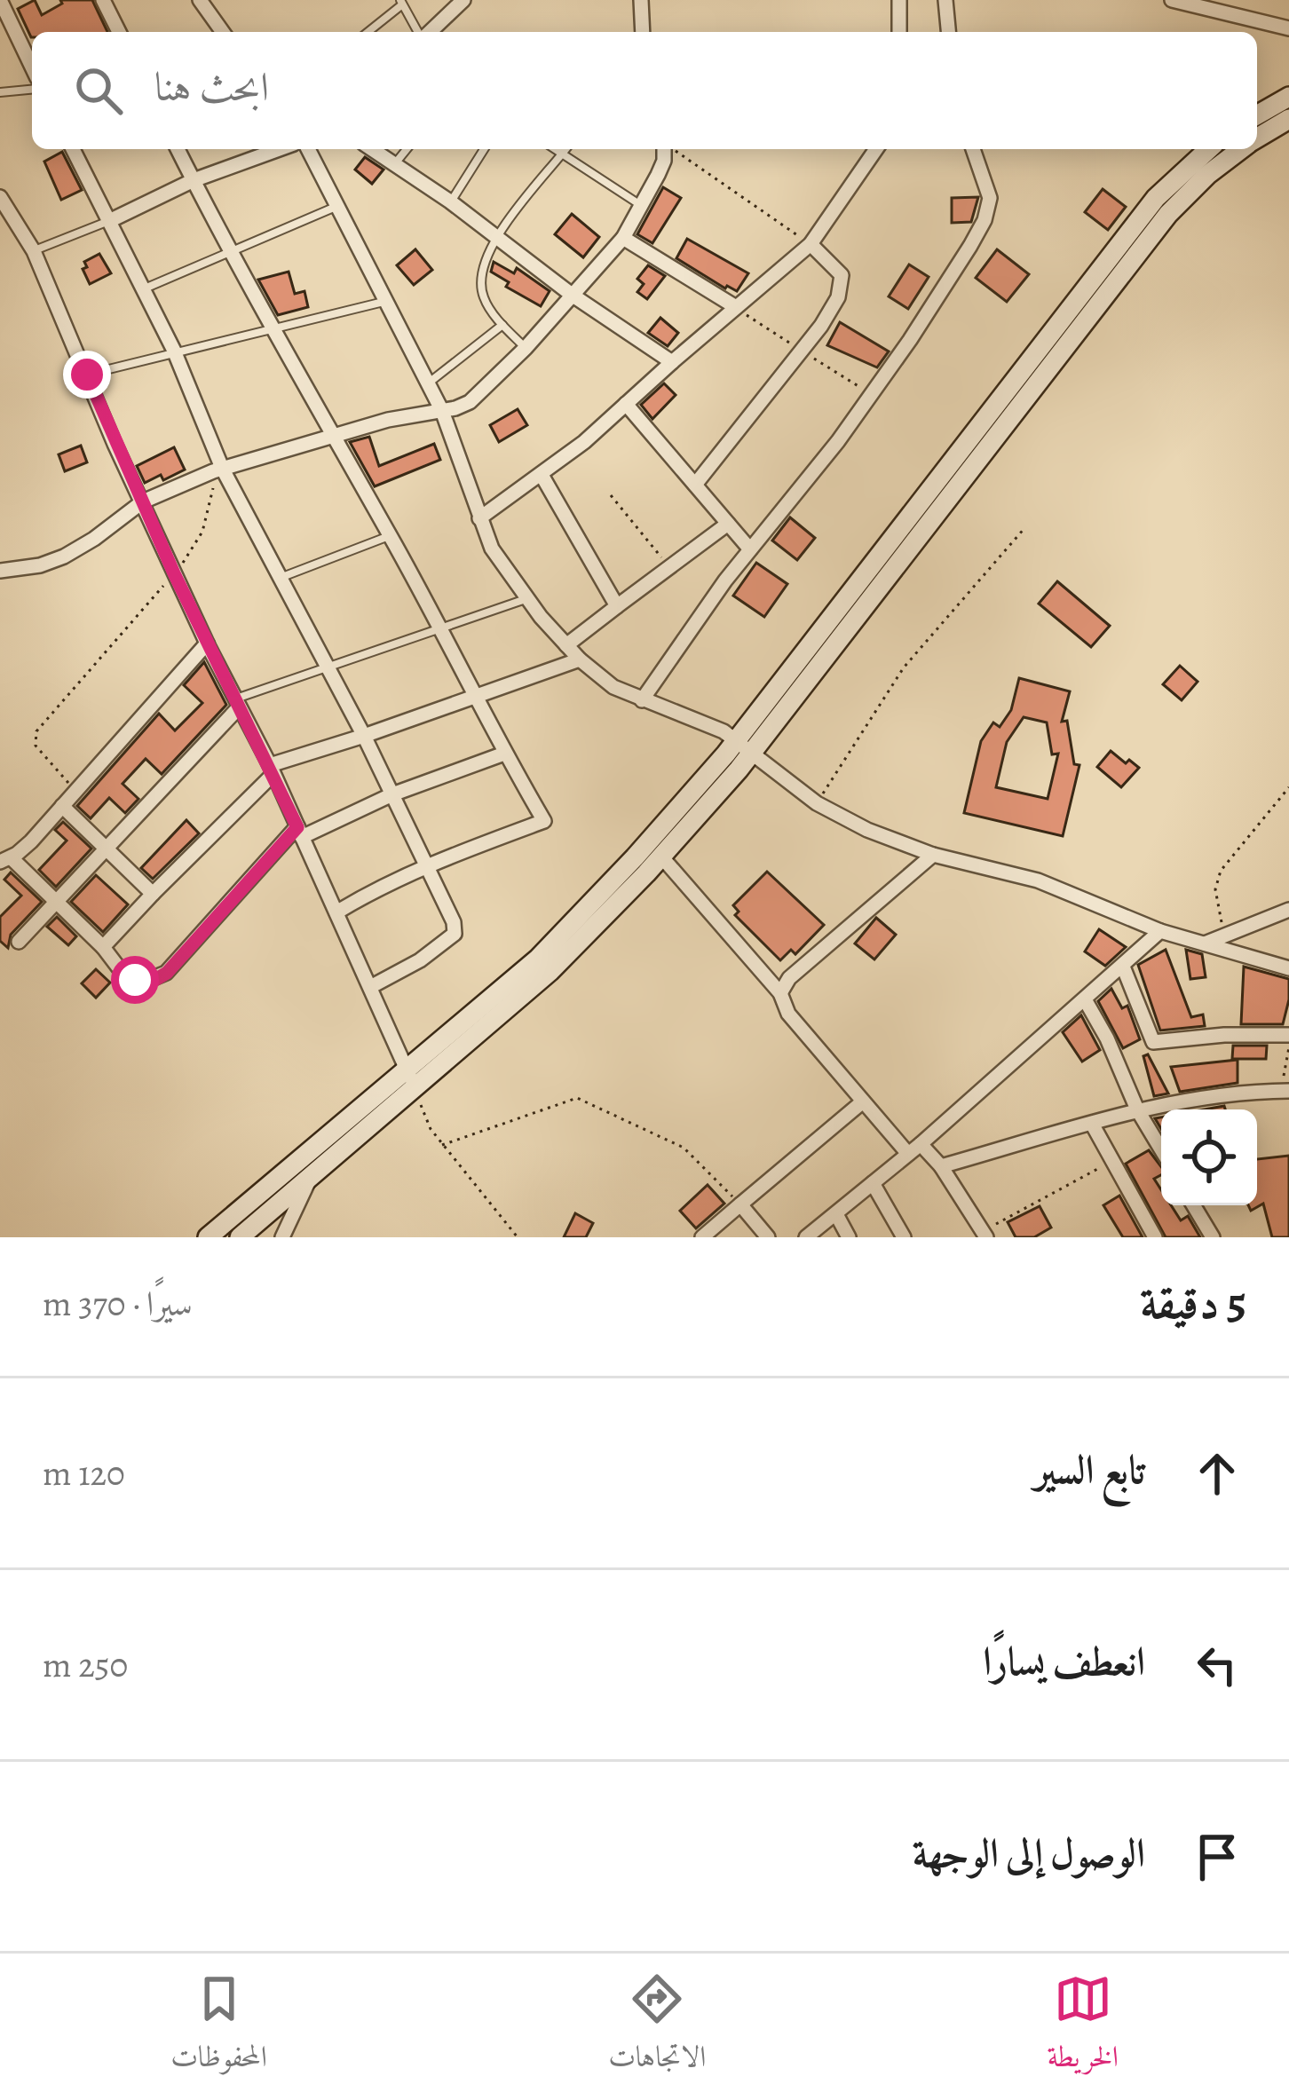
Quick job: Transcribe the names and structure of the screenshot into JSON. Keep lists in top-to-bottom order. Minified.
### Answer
{"page":{"search":"ابحث هنا","heading":["5 دقيقة","سيرًا · 370 m"],"list":[["تابع السير","120 m"],["انعطف يسارًا","250 m"],"الوصول إلى الوجهة"],"nav":["الخريطة","الاتجاهات","المحفوظات"]}}
